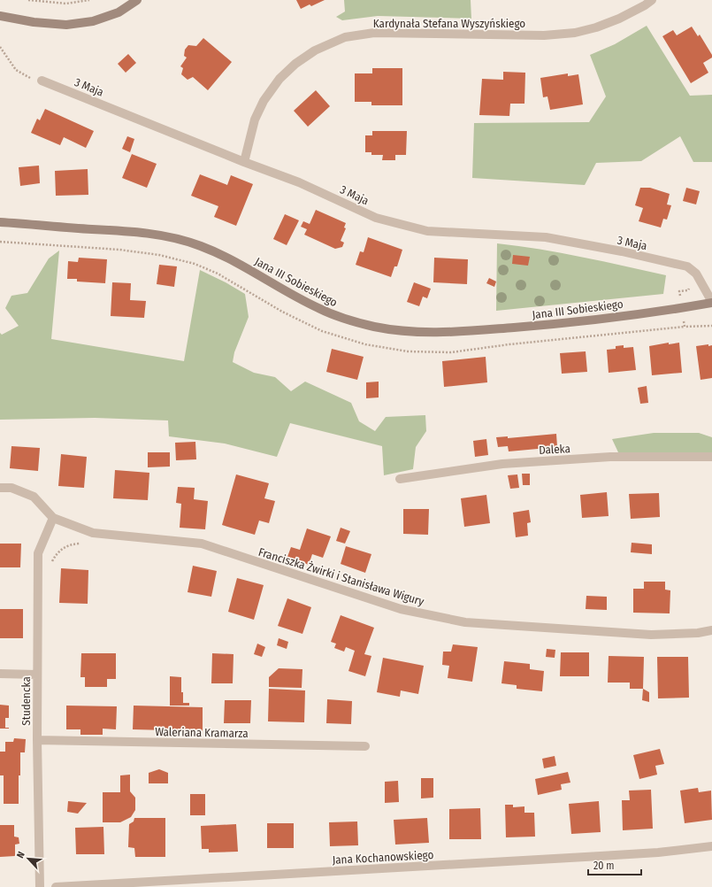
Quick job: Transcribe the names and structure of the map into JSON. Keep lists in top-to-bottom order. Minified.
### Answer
{"streets":{"main road":["Jana III Sobieskiego"],"street":["Kardynała Stefana Wyszyńskiego","3 Maja","Daleka","Franciszka Żwirki i Stanisława Wigury","Studencka","Waleriana Kramarza","Jana Kochanowskiego"]},"crossings":[["Kardynała Stefana Wyszyńskiego","3 Maja"],["3 Maja","Jana III Sobieskiego"],["Franciszka Żwirki i Stanisława Wigury","Studencka"],["Studencka","Waleriana Kramarza"]],"scale_bar":"20 m","north":"top left"}
